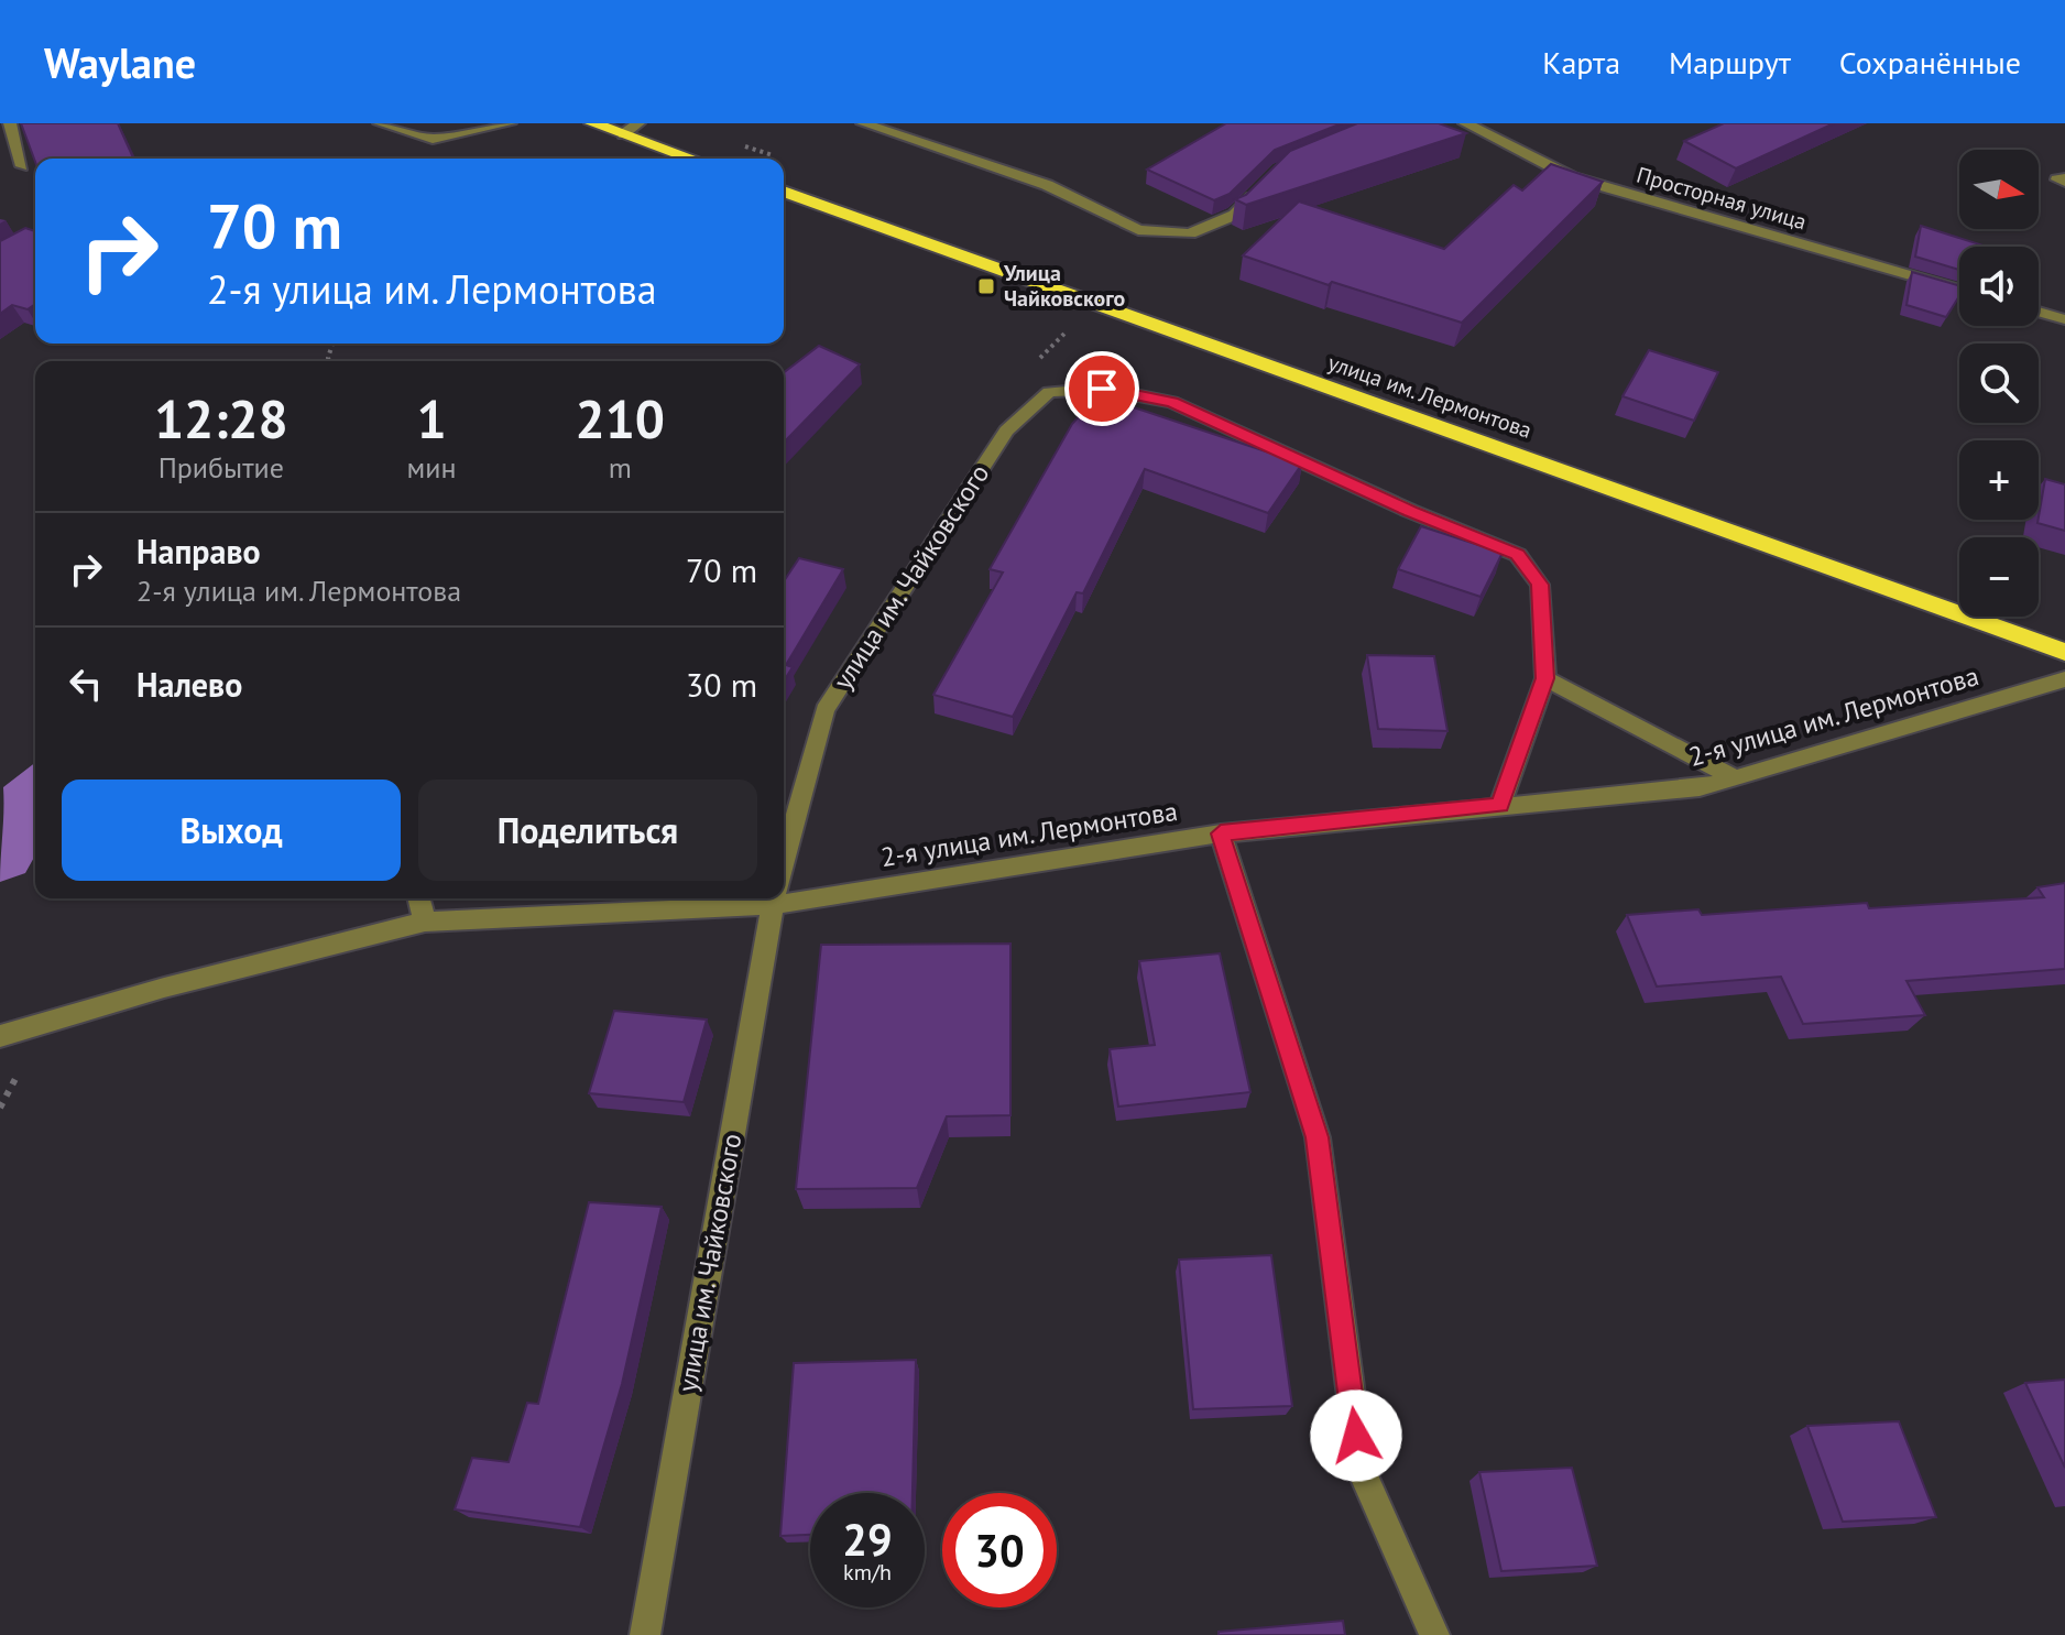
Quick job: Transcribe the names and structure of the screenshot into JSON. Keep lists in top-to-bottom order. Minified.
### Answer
{"streets":{"highway":["улица им. Лермонтова"],"street":["Просторная улица","улица им. Чайковского","2-я улица им. Лермонтова"]},"places":{"transit":["Улица Чайковского"]},"north":"right","page":{"header":"Waylane","nav":["Карта","Маршрут","Сохранённые"],"map_buttons":["+","−"],"turn":["70 m","2-я улица им. Лермонтова"],"eta":["12:28","Прибытие","1","мин","210","m"],"list":[{"name":"Направо","note":"2-я улица им. Лермонтова","value":"70 m"},{"name":"Налево","value":"30 m"}],"buttons":["Выход","Поделиться"],"speed":"29 km/h","limit":"30"}}
